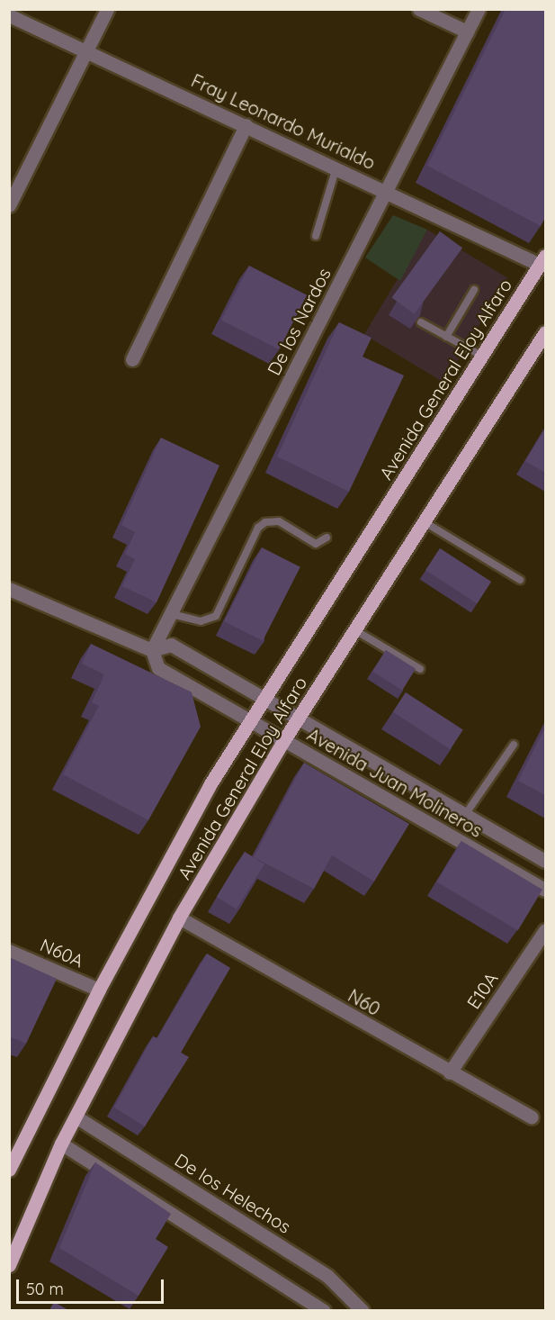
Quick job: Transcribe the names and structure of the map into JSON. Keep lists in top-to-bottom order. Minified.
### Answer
{"streets":{"main road":["Avenida General Eloy Alfaro"],"street":["Fray Leonardo Murialdo","De los Nardos","Avenida Juan Molineros","N60A","E10A","N60","De los Helechos"]},"crossings":[["Fray Leonardo Murialdo","De los Nardos"],["Fray Leonardo Murialdo","Avenida General Eloy Alfaro"],["De los Nardos","Avenida Juan Molineros"],["Avenida General Eloy Alfaro","Avenida Juan Molineros"],["Avenida General Eloy Alfaro","N60A"],["Avenida General Eloy Alfaro","N60"],["Avenida General Eloy Alfaro","De los Helechos"],["E10A","N60"]],"scale_bar":"50 m"}
